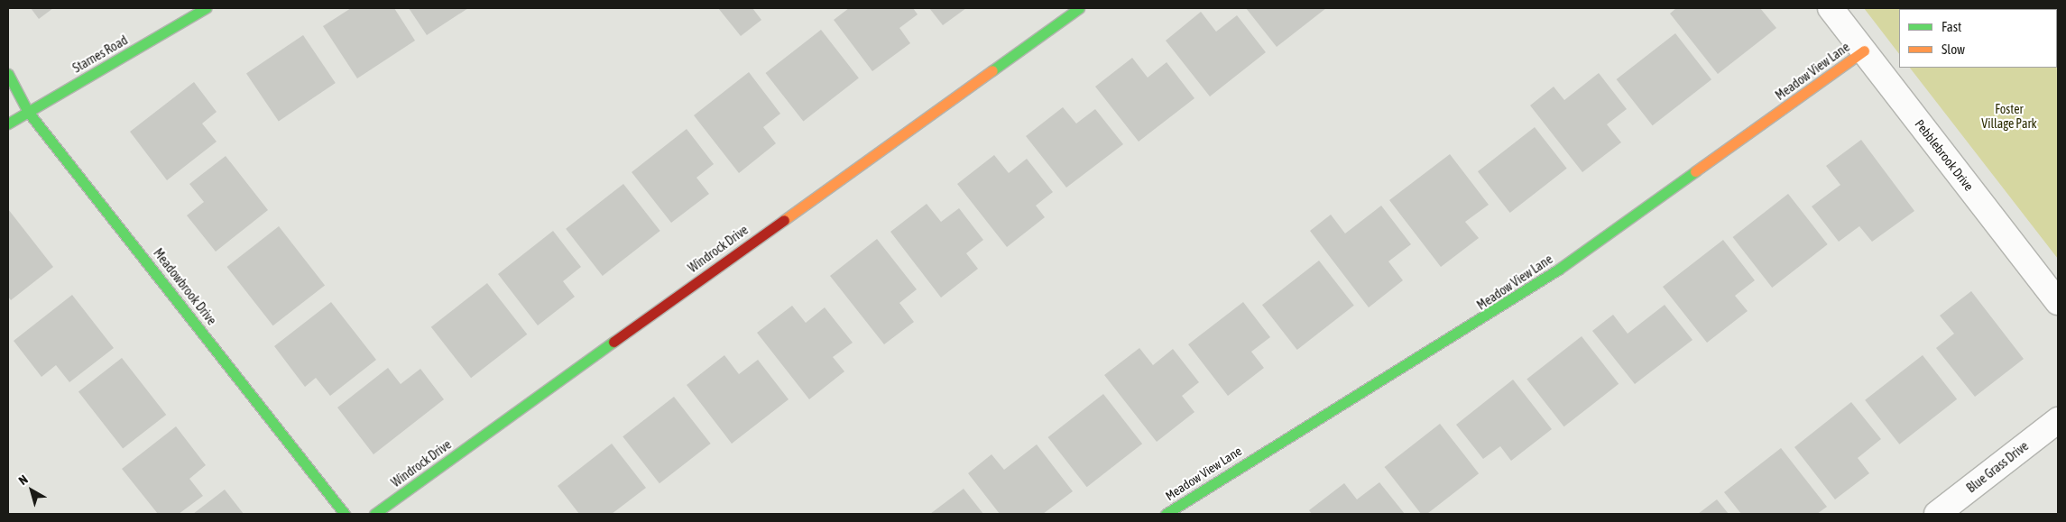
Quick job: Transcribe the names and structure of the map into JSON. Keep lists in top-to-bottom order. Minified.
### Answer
{"streets":{"street":["Starnes Road","Meadow View Lane","Pebblebrook Drive","Windrock Drive","Meadowbrook Drive","Blue Grass Drive"]},"crossings":[["Starnes Road","Meadowbrook Drive"],["Meadow View Lane","Pebblebrook Drive"]],"parks":["Foster Village Park"],"legend":["Fast","Slow"],"north":"top left"}
